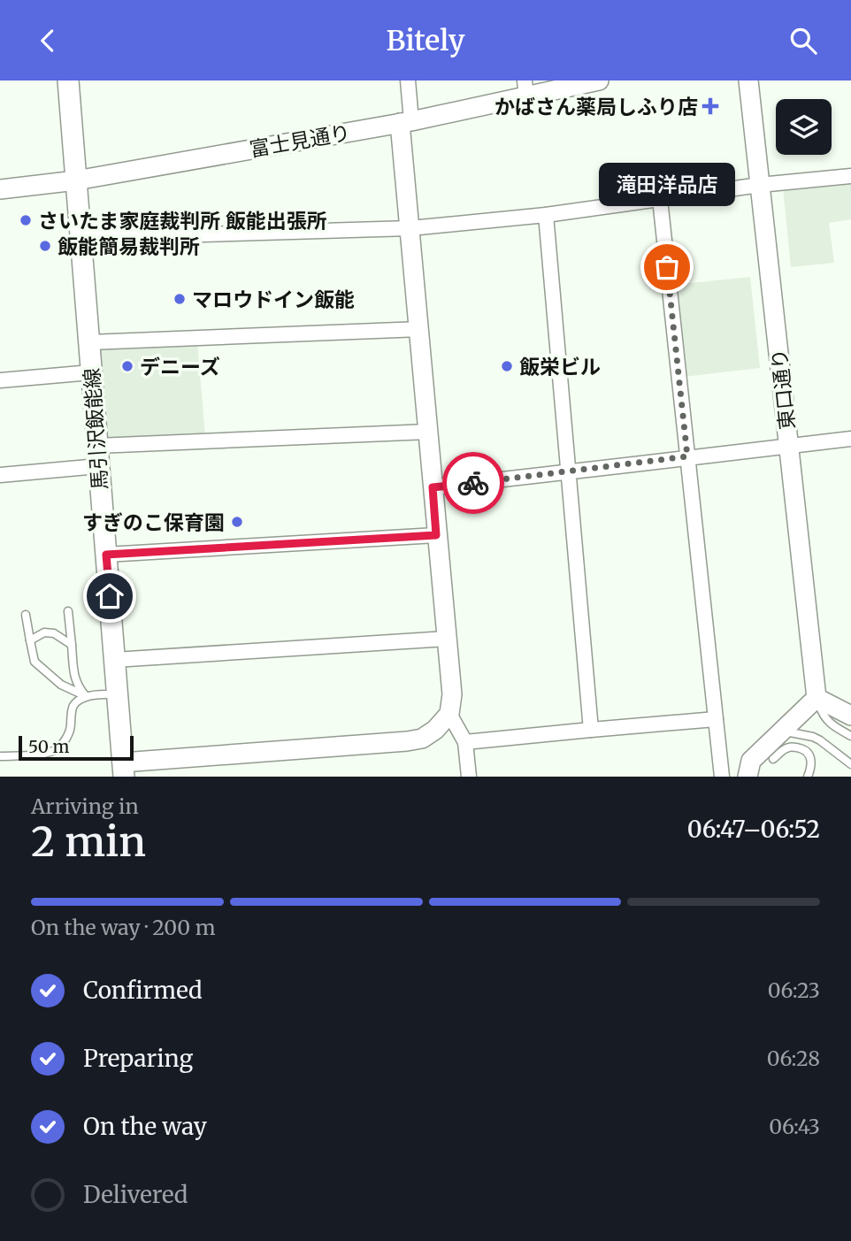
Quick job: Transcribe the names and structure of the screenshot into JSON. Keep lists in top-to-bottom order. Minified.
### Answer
{"streets":{"main road":["馬引沢飯能線"],"street":["富士見通り","東口通り"]},"crossings":[["富士見通り","馬引沢飯能線"]],"places":{"health":["かばさん薬局しふり店"],"other":["さいたま家庭裁判所 飯能出張所","飯能簡易裁判所","滝田洋品店","マロウドイン飯能","デニーズ","飯栄ビル","すぎのこ保育園"]},"scale_bar":"50 m","page":{"header":"Bitely","bubble":"滝田洋品店","scale":"50 m","heading":["2 min","Arriving in","06:47–06:52"],"bar":"On the way · 200 m","list":[["Confirmed","06:23"],["Preparing","06:28"],["On the way","06:43"],"Delivered"]}}
